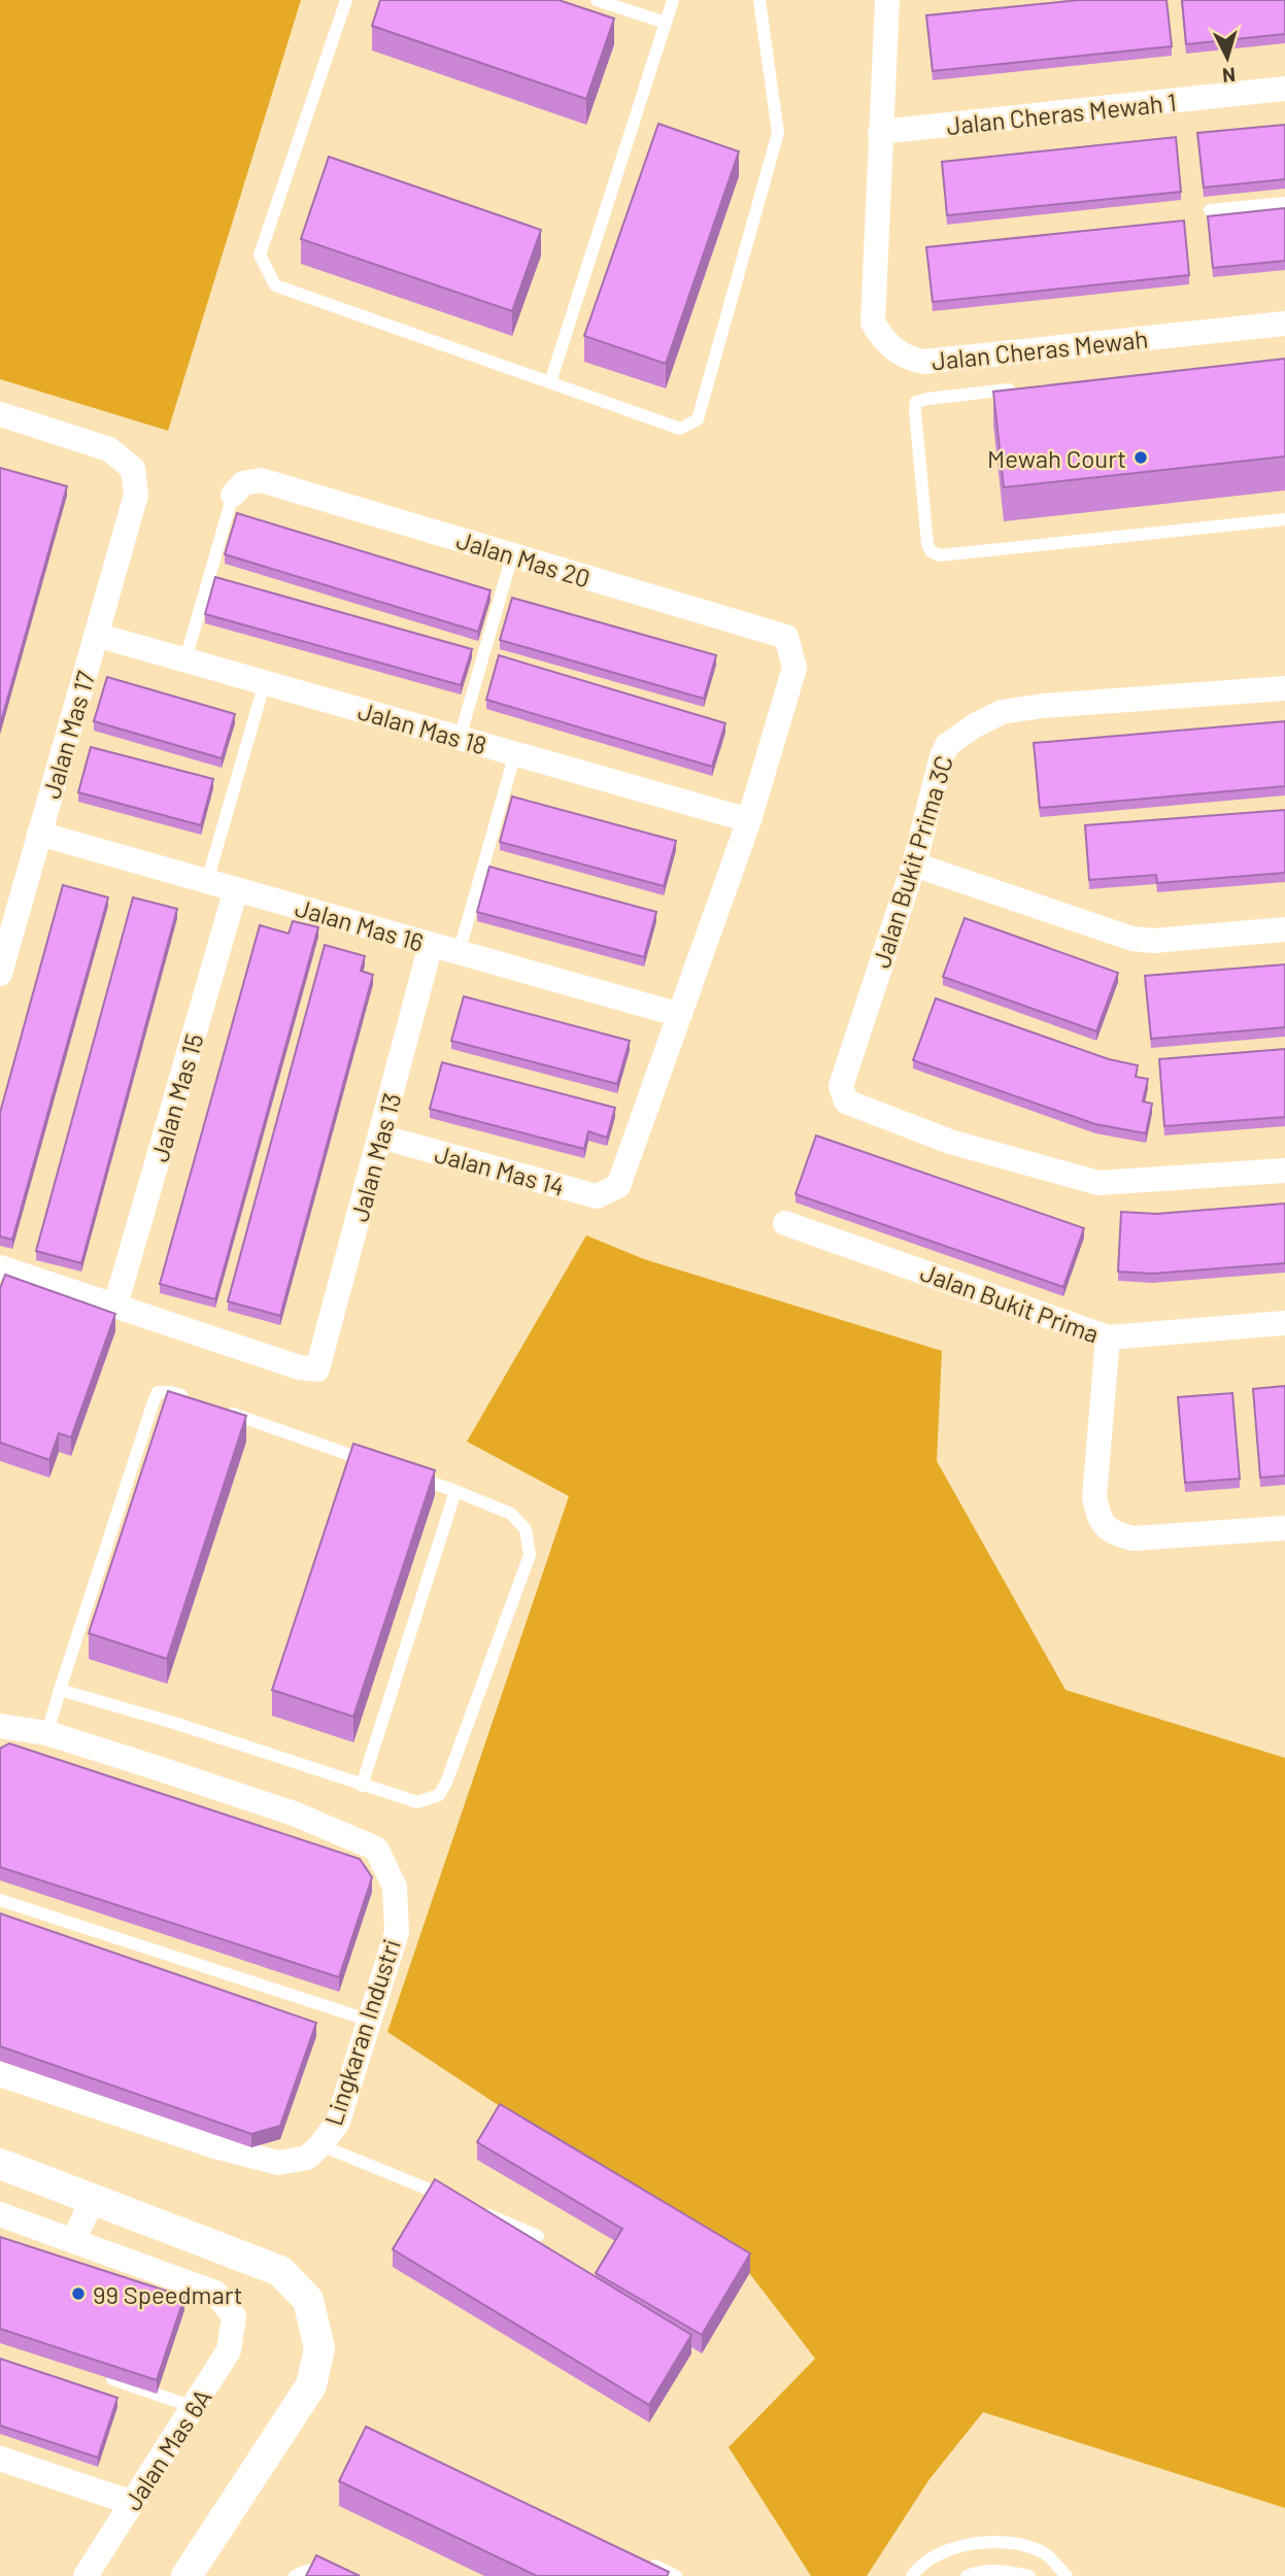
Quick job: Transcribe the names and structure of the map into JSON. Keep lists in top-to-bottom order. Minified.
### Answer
{"streets":{"street":["Jalan Cheras Mewah 1","Jalan Cheras Mewah","Jalan Mas 20","Jalan Mas 18","Jalan Mas 17","Jalan Bukit Prima 3C","Jalan Mas 16","Jalan Mas 15","Jalan Mas 13","Jalan Mas 14","Jalan Bukit Prima","Lingkaran Industri","Jalan Mas 6A"]},"crossings":[["Jalan Cheras Mewah 1","Jalan Cheras Mewah"],["Jalan Mas 20","Jalan Mas 18"],["Jalan Mas 18","Jalan Mas 17"],["Jalan Mas 17","Jalan Mas 16"],["Jalan Mas 16","Jalan Mas 15"],["Jalan Mas 16","Jalan Mas 13"],["Jalan Mas 16","Jalan Mas 14"],["Jalan Mas 15","Jalan Mas 13"],["Jalan Mas 13","Jalan Mas 14"]],"places":["Mewah Court","99 Speedmart"],"north":"bottom"}
